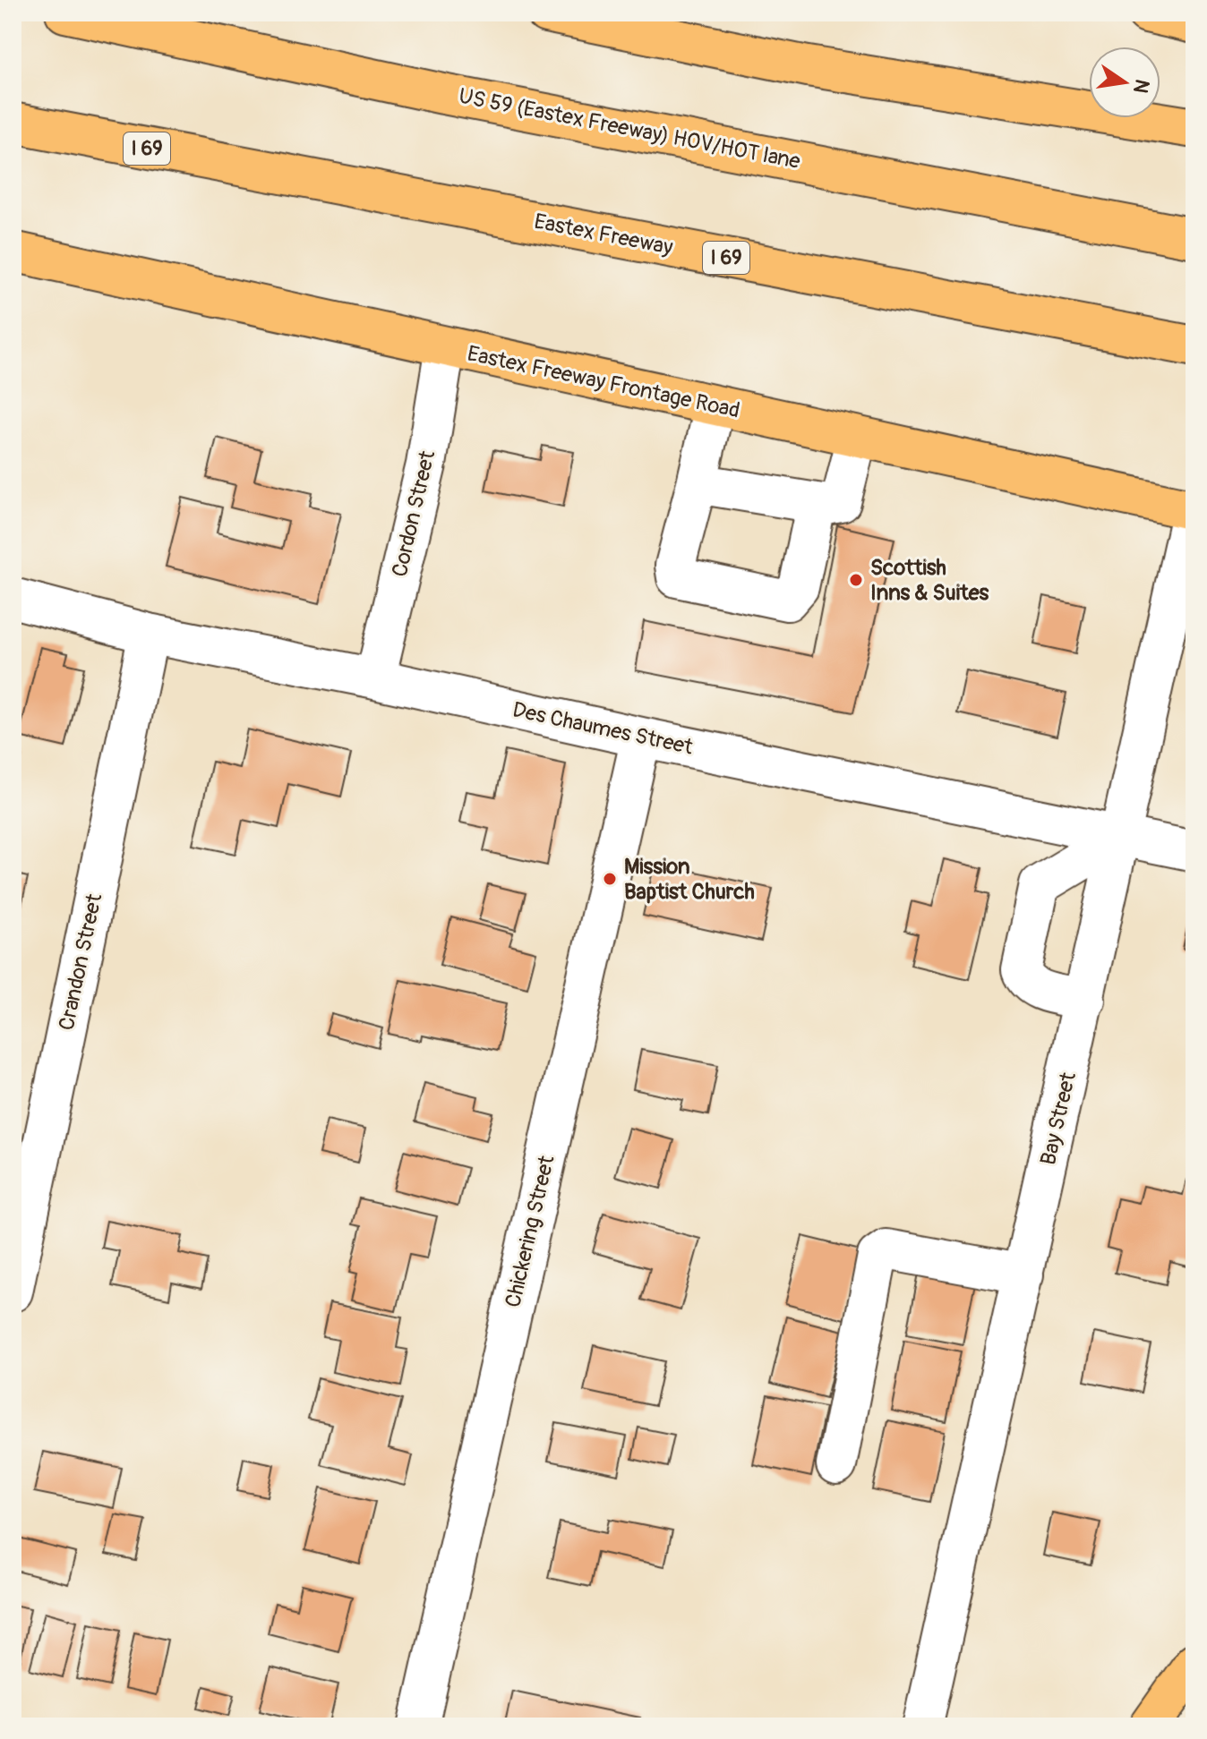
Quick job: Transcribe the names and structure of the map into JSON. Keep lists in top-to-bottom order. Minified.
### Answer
{"streets":{"main road":["US 59 (Eastex Freeway) HOV/HOT lane","I 69","Eastex Freeway","Eastex Freeway Frontage Road"],"street":["Cordon Street","Des Chaumes Street","Crandon Street","Bay Street","Chickering Street"]},"crossings":[["Eastex Freeway Frontage Road","Cordon Street"],["Eastex Freeway Frontage Road","Bay Street"],["Cordon Street","Des Chaumes Street"],["Des Chaumes Street","Crandon Street"],["Des Chaumes Street","Bay Street"],["Des Chaumes Street","Chickering Street"]],"places":["Scottish Inns & Suites","Mission Baptist Church"],"north":"right"}
